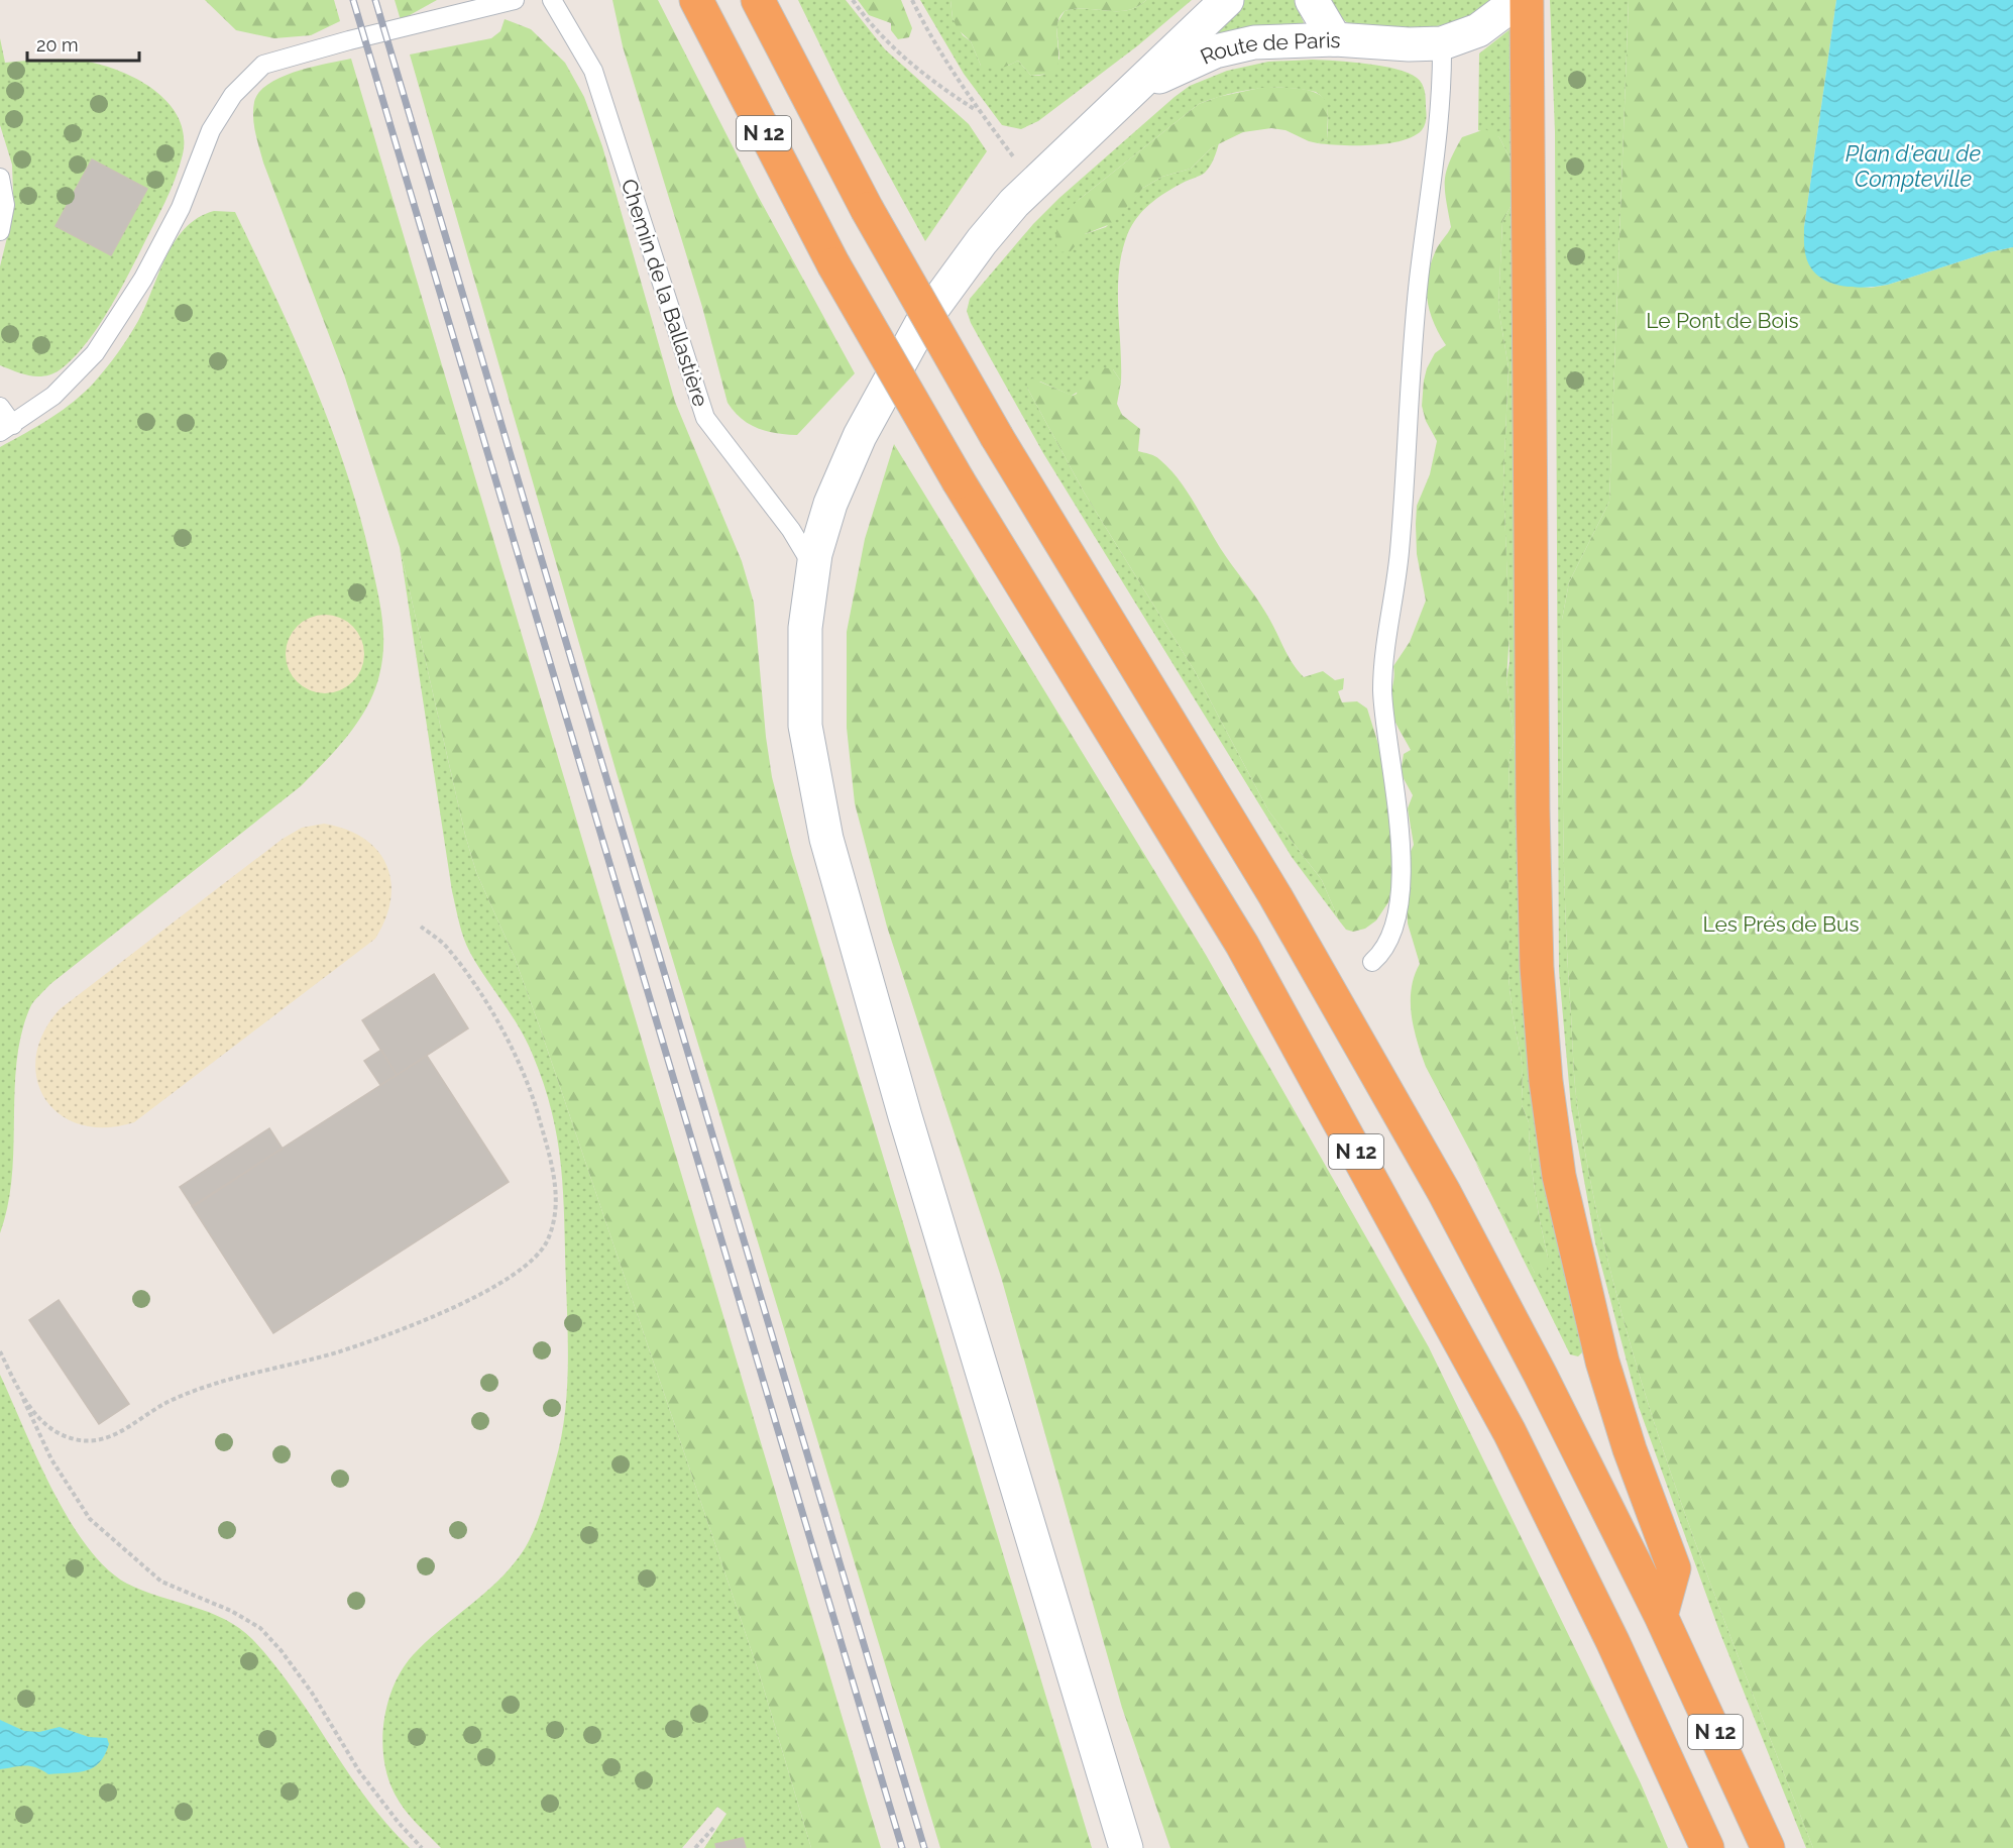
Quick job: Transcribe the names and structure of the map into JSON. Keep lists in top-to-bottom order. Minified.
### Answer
{"streets":{"highway":["N 12"],"street":["Route de Paris"],"lane":["Chemin de la Ballastière"]},"water":["Plan d'eau de Compteville"],"parks":["Le Pont de Bois","Les Prés de Bus"],"scale_bar":"20 m"}
